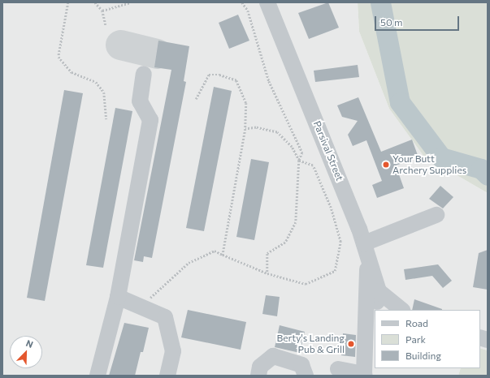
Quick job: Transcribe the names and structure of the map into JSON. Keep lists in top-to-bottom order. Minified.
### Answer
{"streets":{"street":["Parsival Street"]},"places":["Your Butt Archery Supplies","Berty's Landing Pub & Grill"],"legend":["Road","Park","Building"],"scale_bar":"50 m","north":"top right"}
